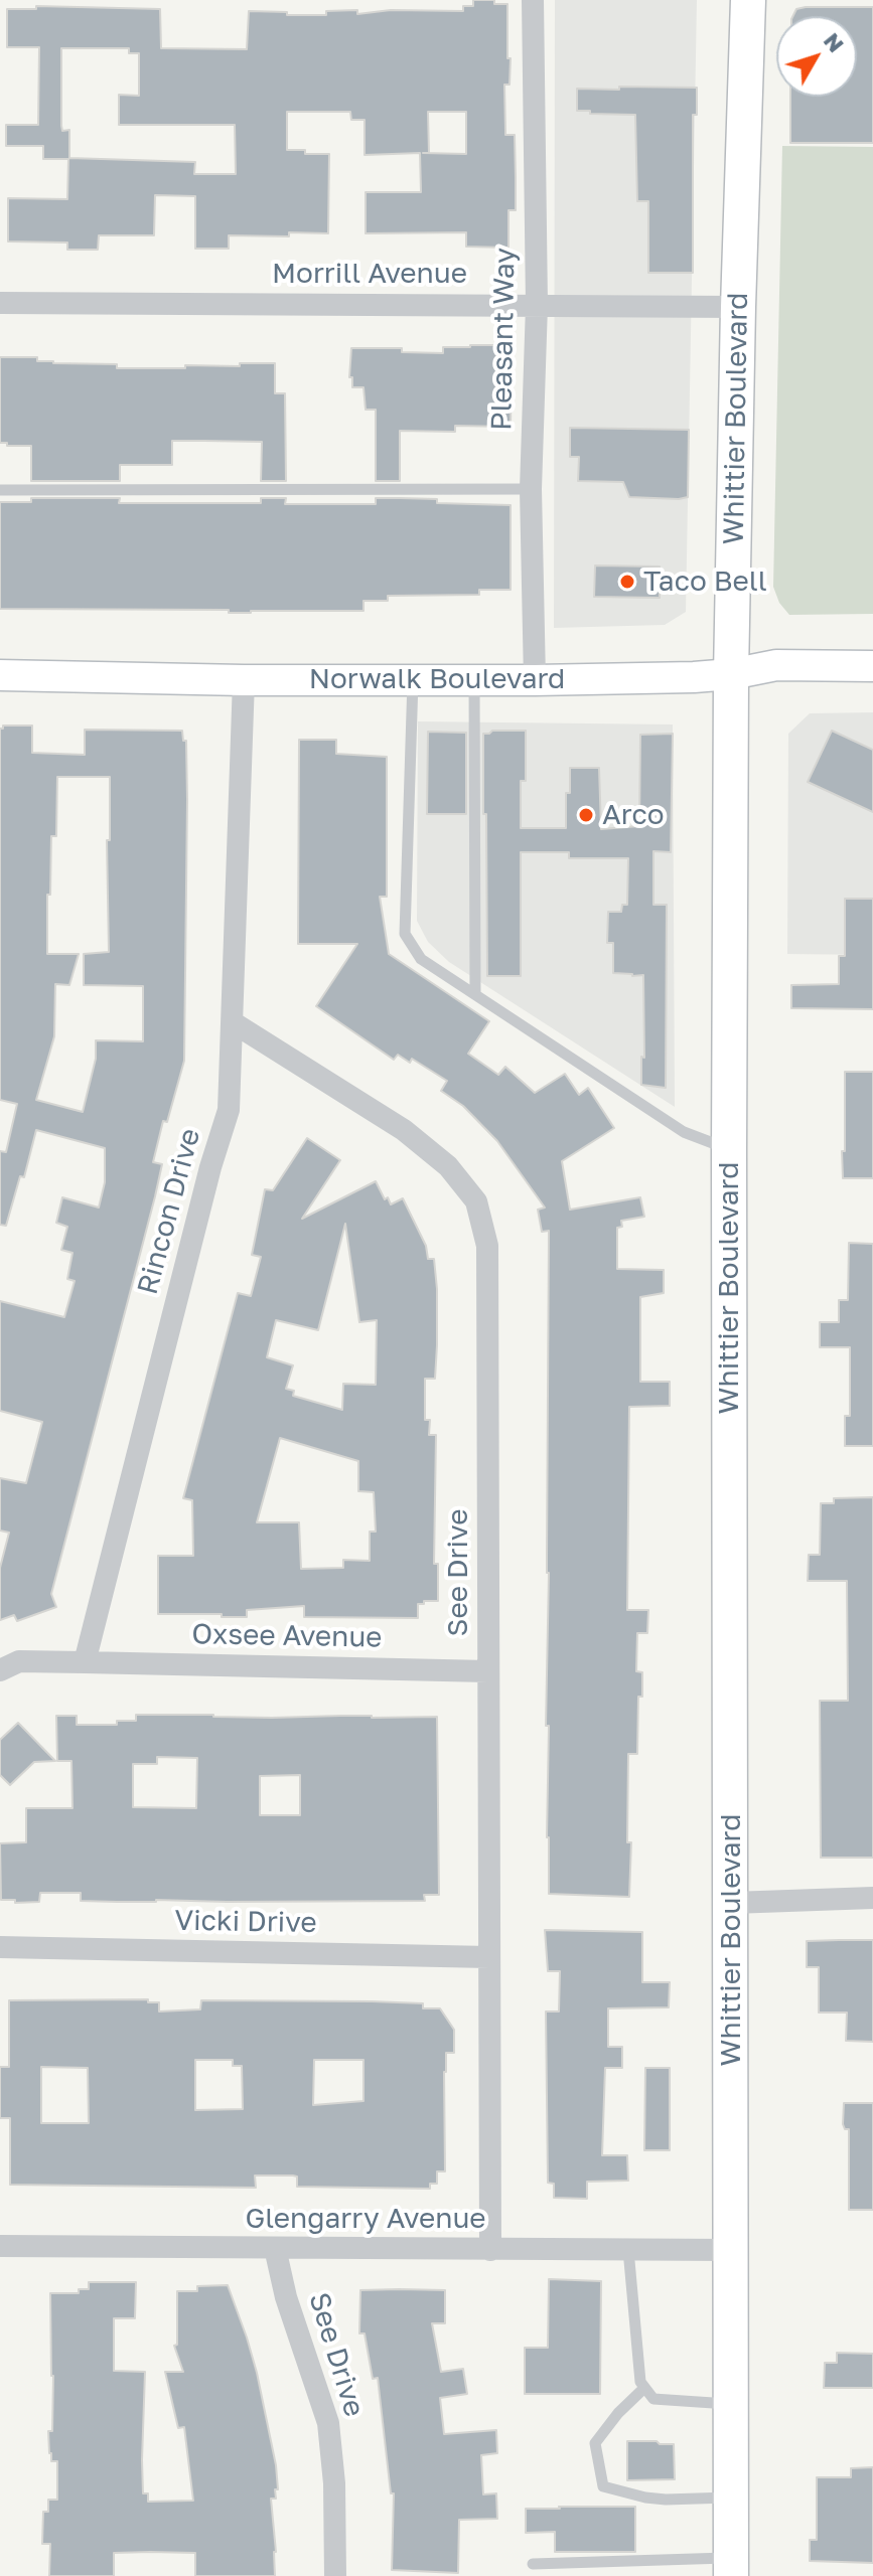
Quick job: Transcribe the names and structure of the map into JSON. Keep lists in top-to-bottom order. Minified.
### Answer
{"streets":{"main road":["Whittier Boulevard","Norwalk Boulevard"],"street":["Morrill Avenue","Pleasant Way","Rincon Drive","See Drive","Oxsee Avenue","Vicki Drive","Glengarry Avenue"]},"crossings":[["Morrill Avenue","Pleasant Way"],["Morrill Avenue","Whittier Boulevard"],["Pleasant Way","Norwalk Boulevard"],["Whittier Boulevard","Norwalk Boulevard"],["Whittier Boulevard","Glengarry Avenue"],["Norwalk Boulevard","Rincon Drive"],["Rincon Drive","See Drive"],["Rincon Drive","Oxsee Avenue"],["See Drive","Oxsee Avenue"],["See Drive","Vicki Drive"],["See Drive","Glengarry Avenue"]],"places":["Taco Bell","Arco"],"north":"top right"}
